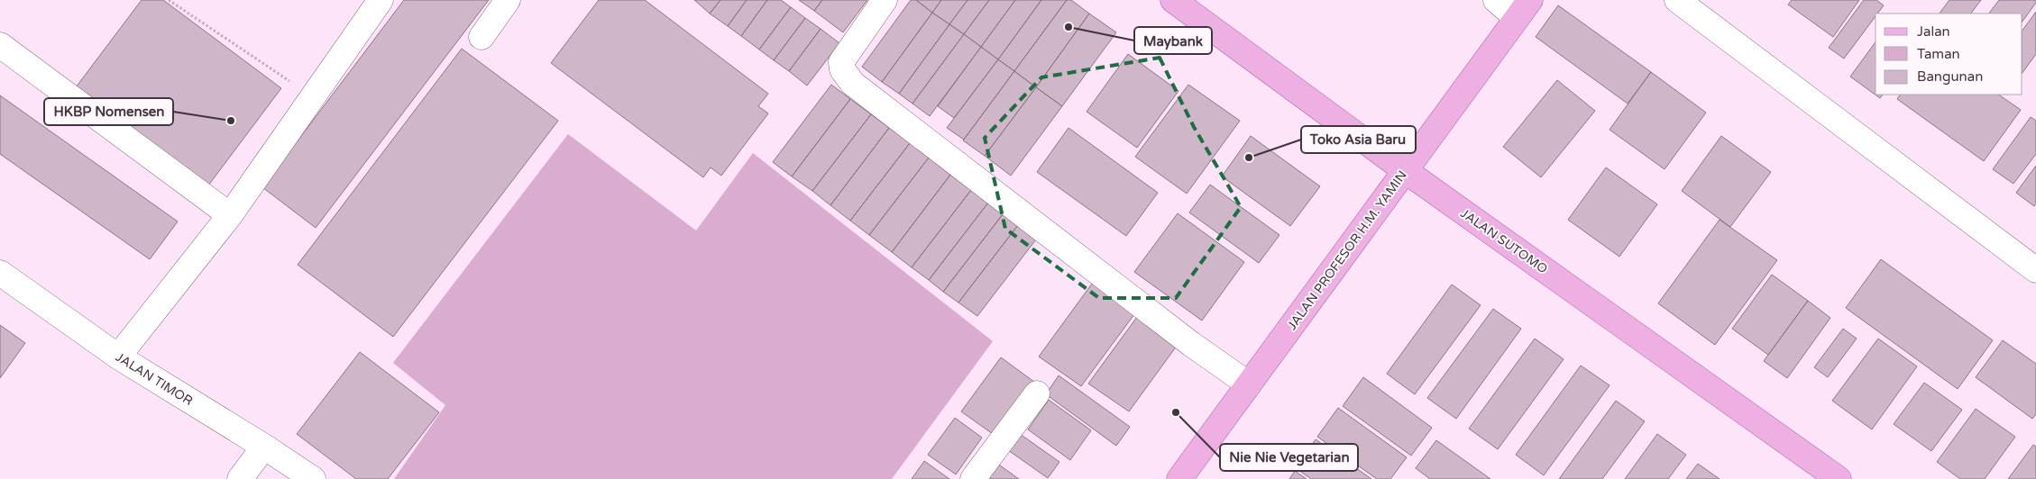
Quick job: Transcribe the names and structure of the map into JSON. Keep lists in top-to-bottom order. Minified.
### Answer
{"streets":{"main road":["JALAN SUTOMO","JALAN PROFESOR H.M. YAMIN"],"street":["JALAN TIMOR"]},"crossings":[["JALAN SUTOMO","JALAN PROFESOR H.M. YAMIN"]],"places":["Maybank","HKBP Nomensen","Toko Asia Baru","Nie Nie Vegetarian"],"legend":["Jalan","Taman","Bangunan"]}
